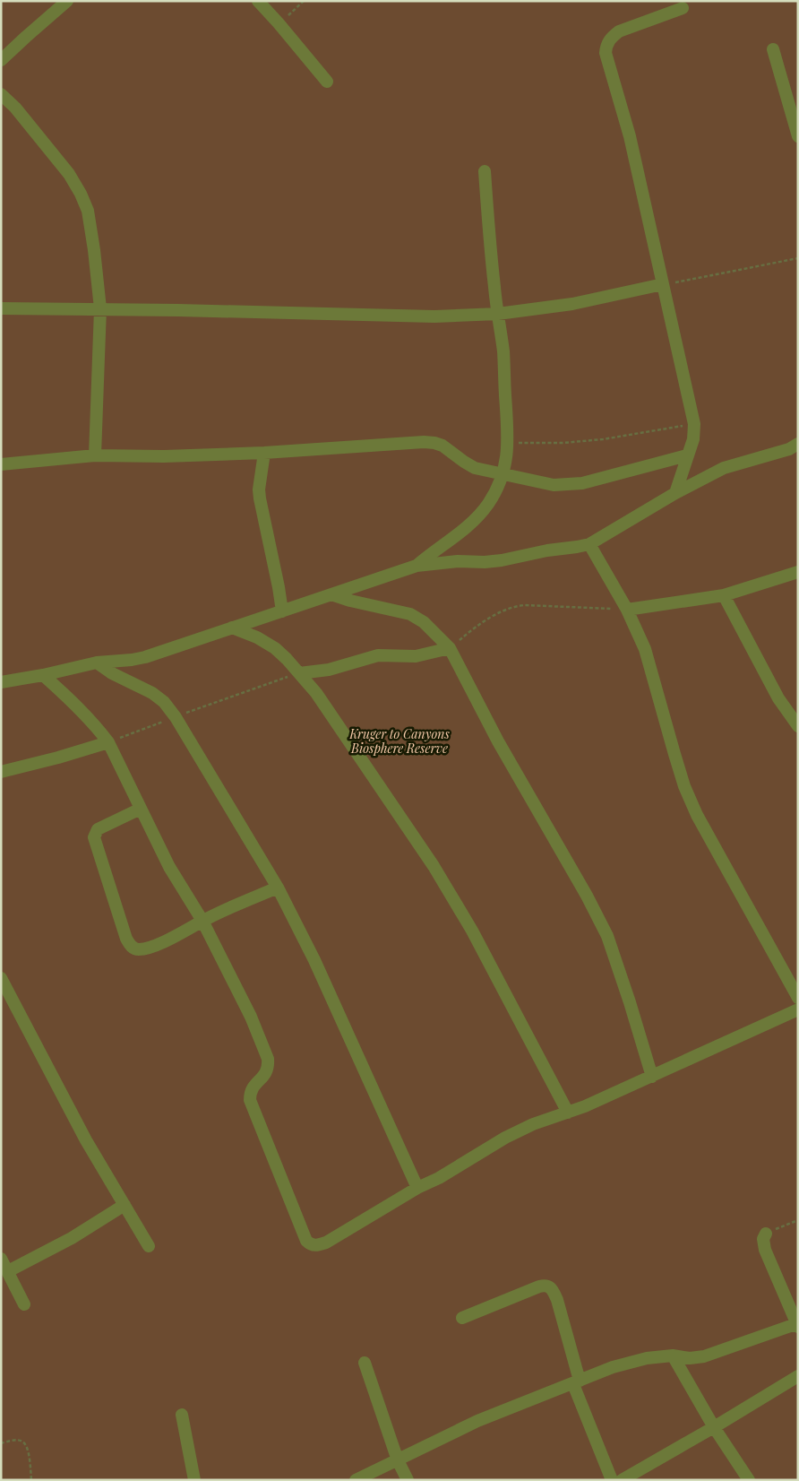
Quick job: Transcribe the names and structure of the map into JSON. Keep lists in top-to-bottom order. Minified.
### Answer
{"parks":["Kruger to Canyons Biosphere Reserve"]}
